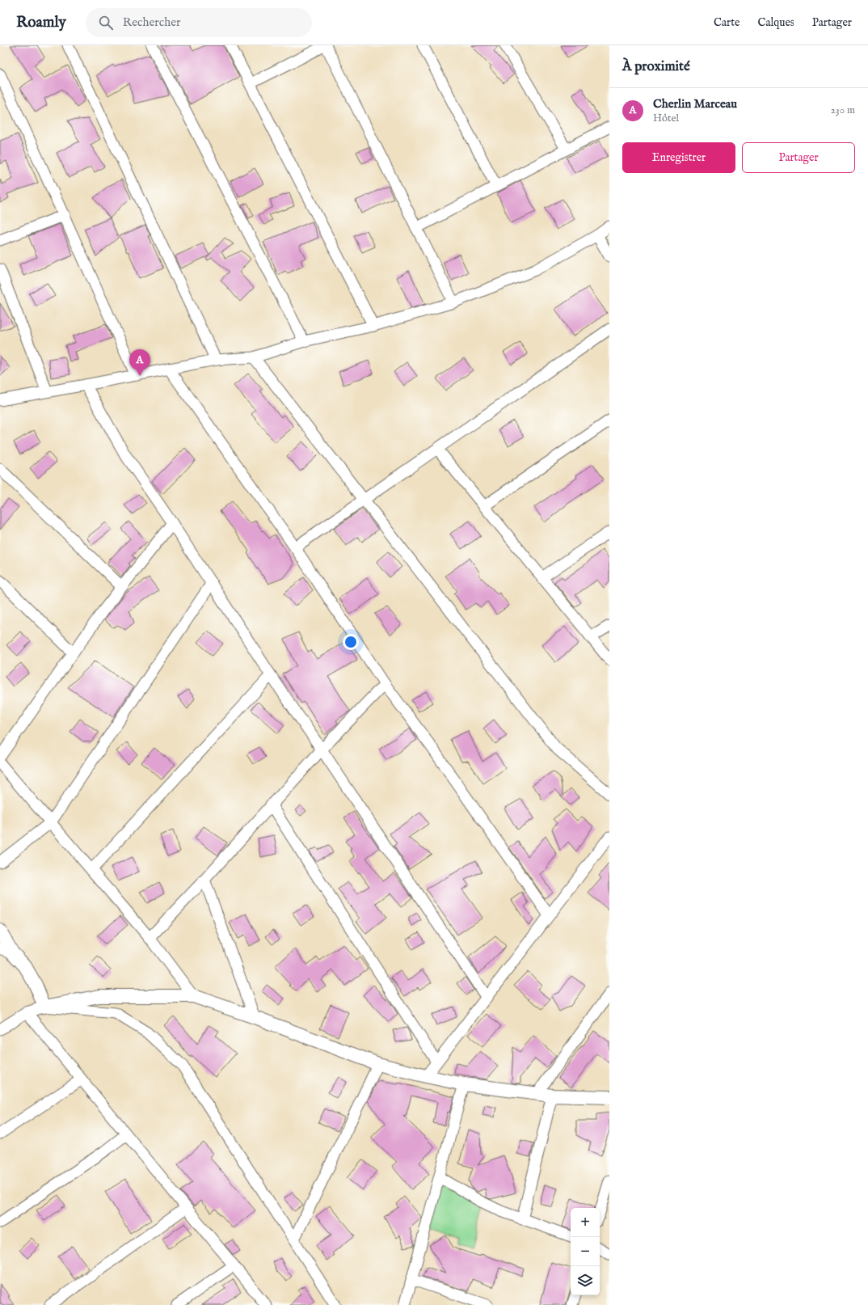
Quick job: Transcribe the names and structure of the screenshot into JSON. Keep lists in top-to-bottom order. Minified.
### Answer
{"page":{"header":"Roamly","search":"Rechercher","nav":["Carte","Calques","Partager"],"heading":"À proximité","list":[{"mark":"A","name":"Cherlin Marceau","note":"Hôtel","value":"230 m"}],"buttons":["Enregistrer","Partager"],"pins":"A","map_buttons":["+","−"]}}
